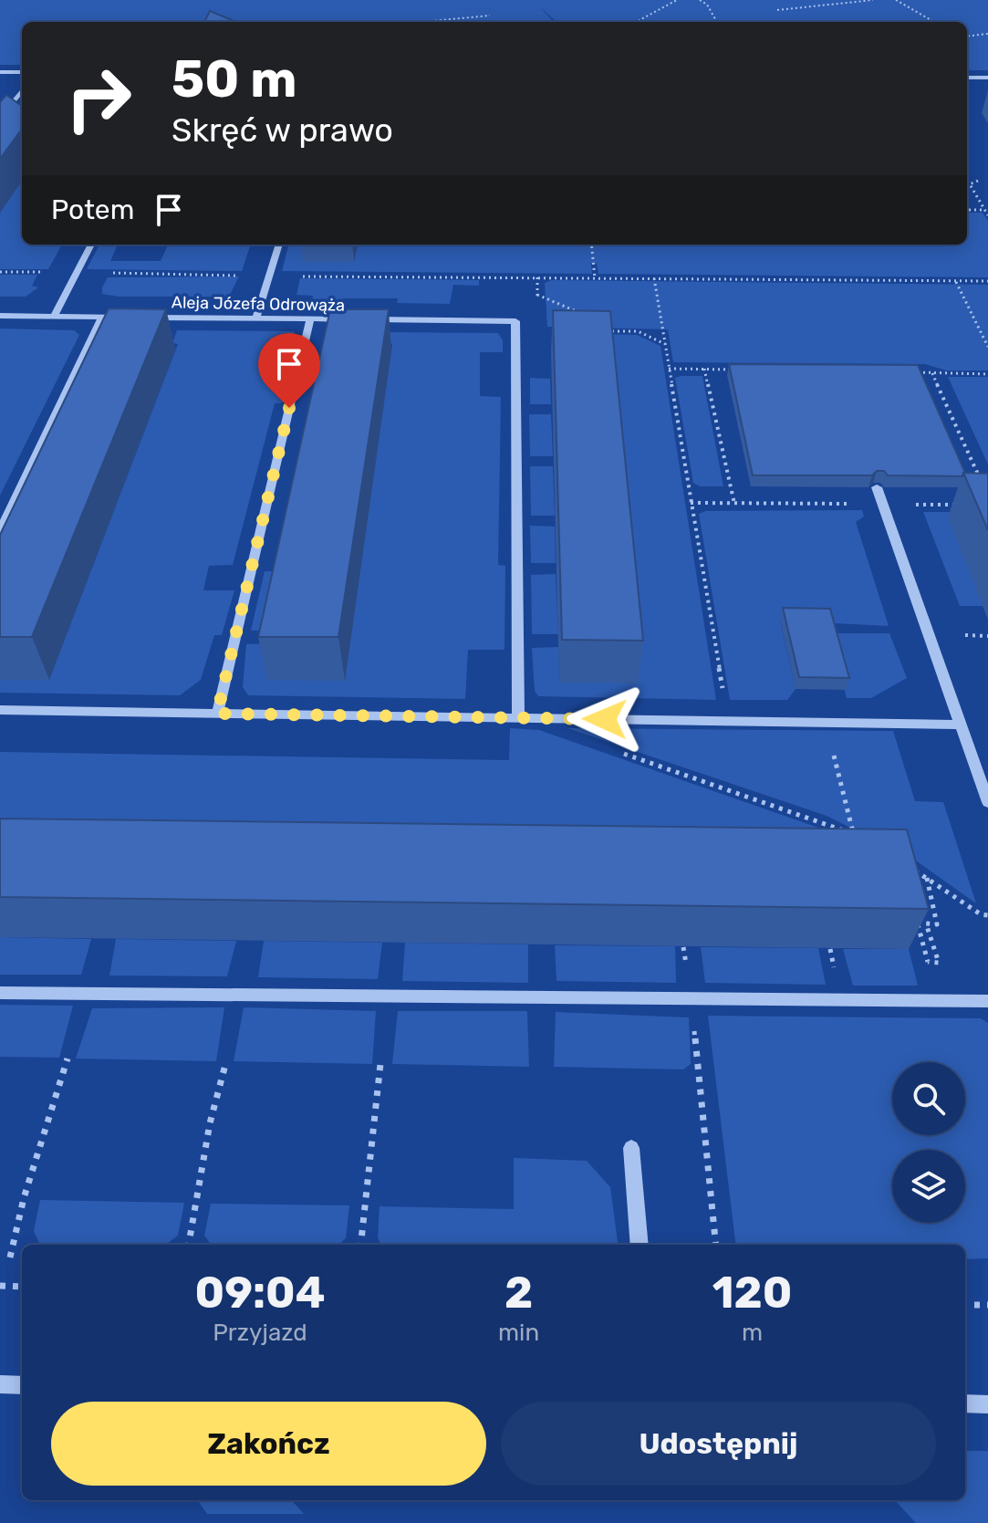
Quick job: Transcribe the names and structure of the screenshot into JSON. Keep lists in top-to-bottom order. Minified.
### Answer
{"streets":{"street":["Aleja Józefa Odrowąża"]},"page":{"turn":["50 m","Skręć w prawo"],"then":"Potem","eta":["09:04","Przyjazd","2","min","120","m"],"buttons":["Zakończ","Udostępnij"]}}
